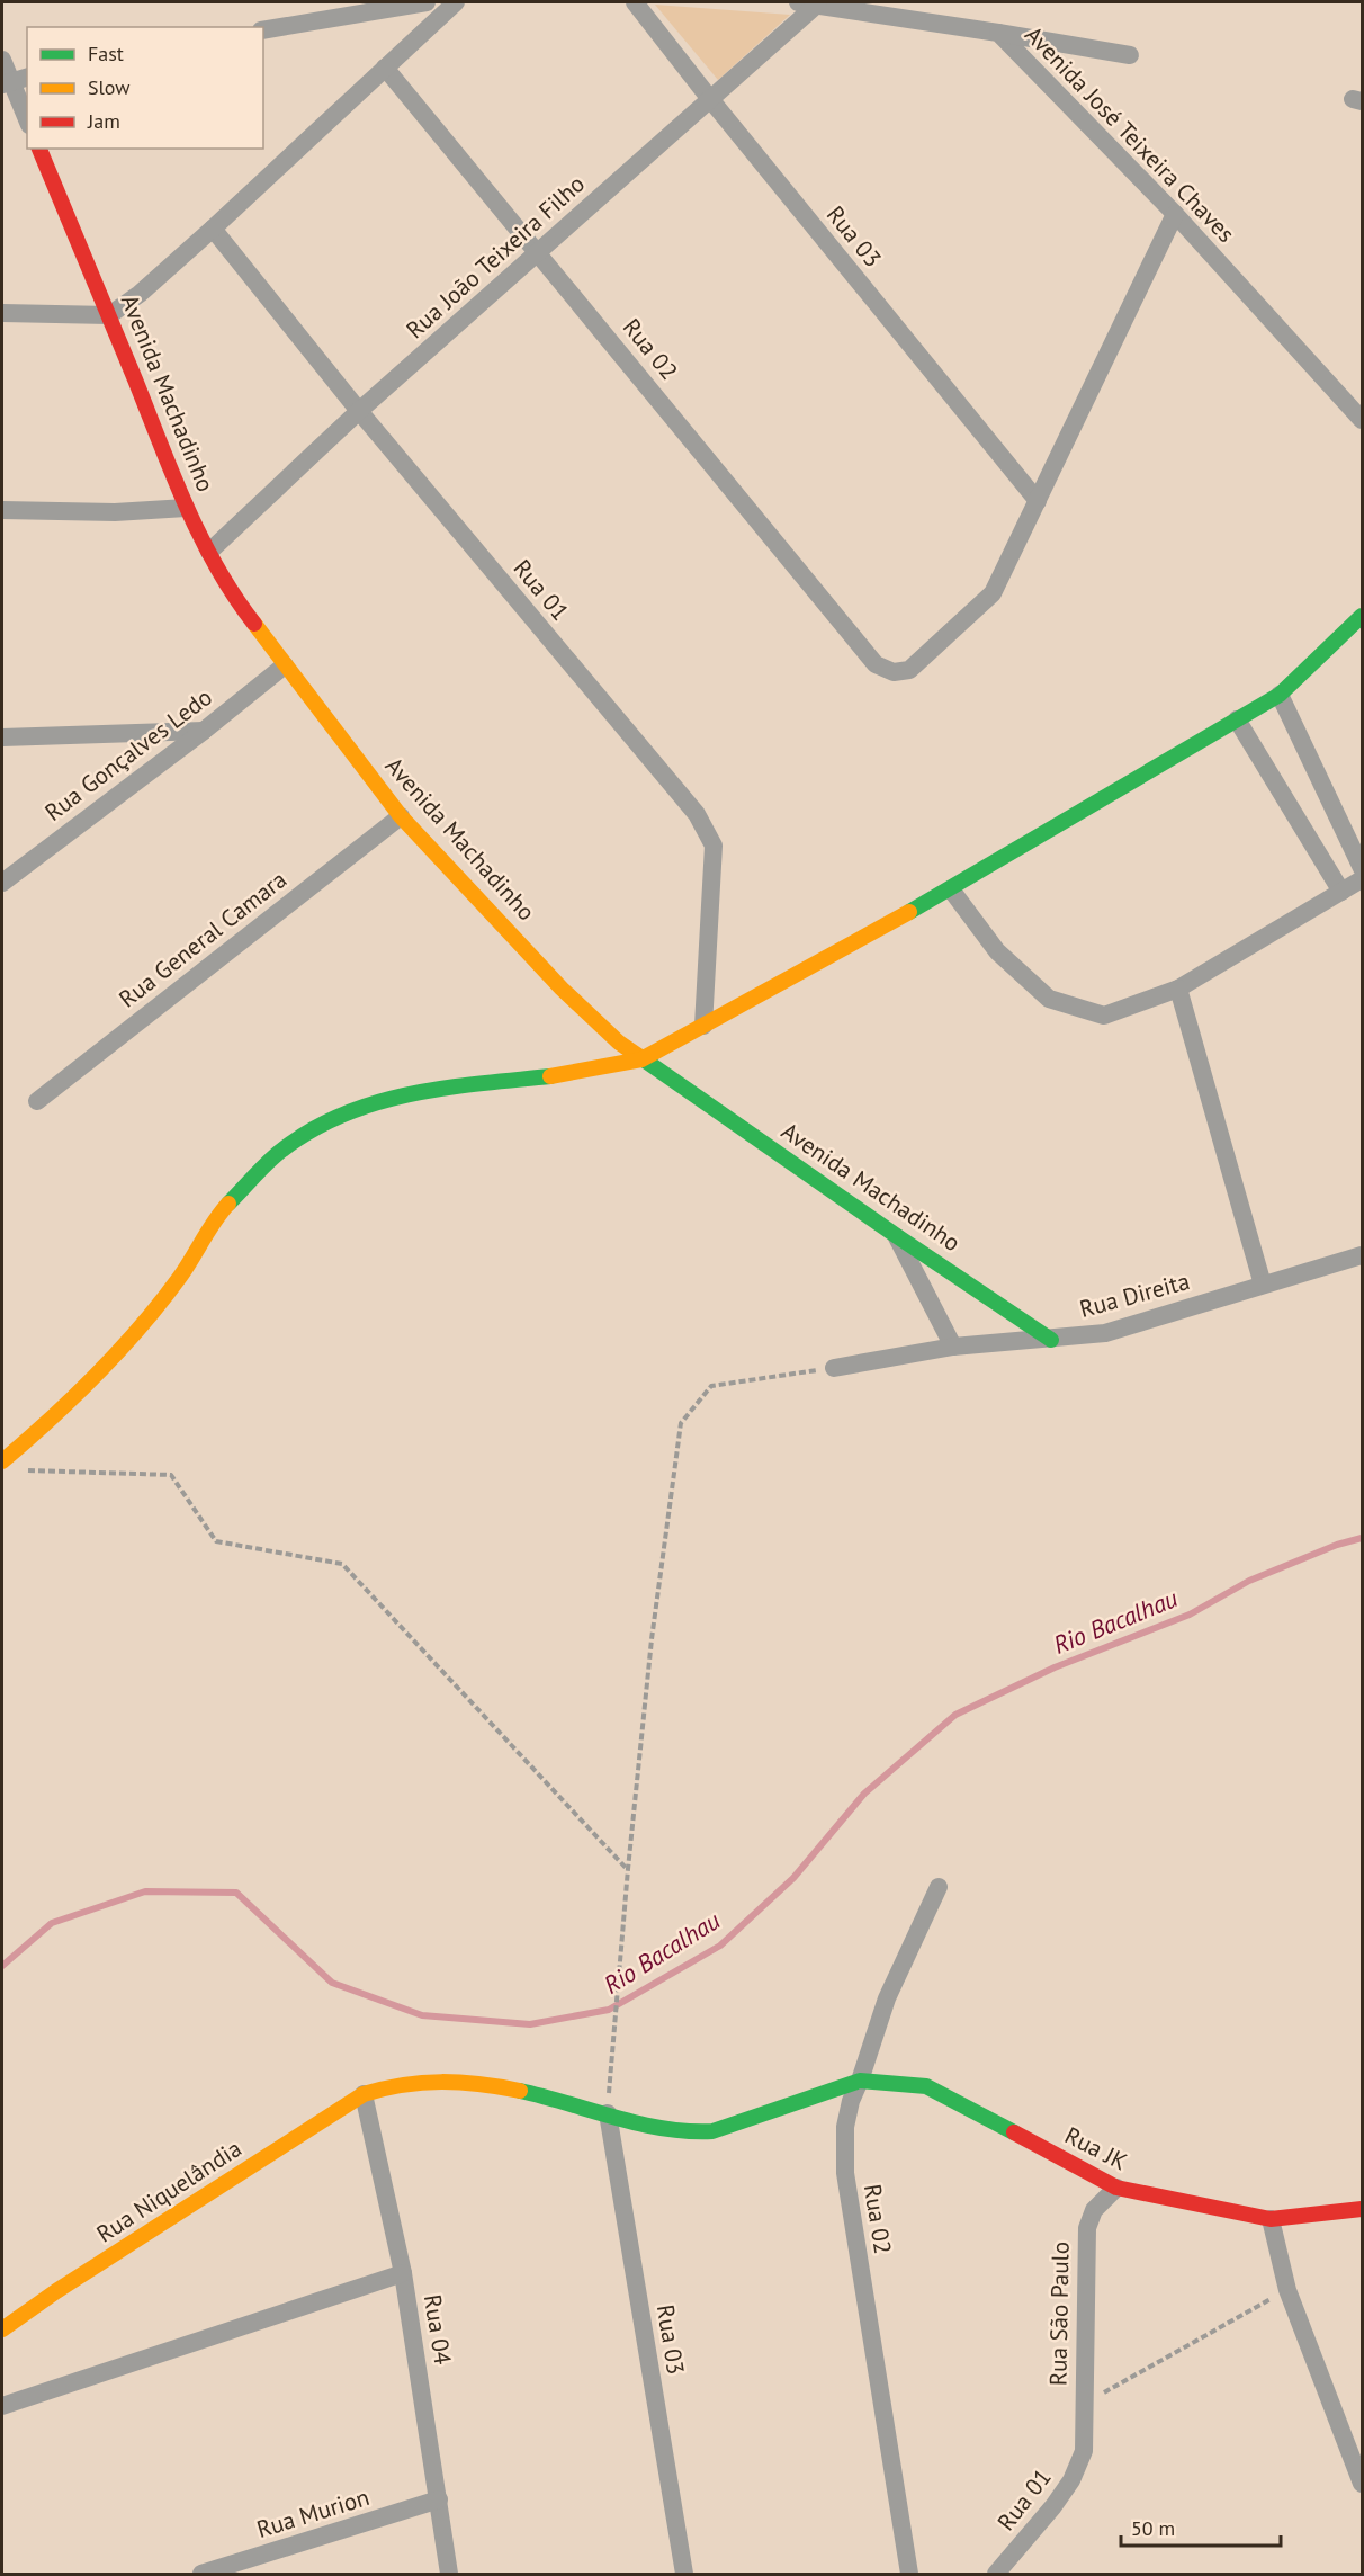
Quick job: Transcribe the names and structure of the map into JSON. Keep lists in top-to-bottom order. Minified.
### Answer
{"streets":{"street":["Avenida José Teixeira Chaves","Rua 03","Rua João Teixeira Filho","Rua 02","Avenida Machadinho","Rua 01","Rua Gonçalves Ledo","Rua General Camara","Rua Direita","Rua JK","Rua Niquelândia","Rua São Paulo","Rua 04","Rua Murion"]},"crossings":[["Avenida José Teixeira Chaves","Rua João Teixeira Filho"],["Rua 03","Rua João Teixeira Filho"],["Rua 03","Rua 02"],["Rua 03","Rua Niquelândia"],["Rua João Teixeira Filho","Rua 02"],["Rua João Teixeira Filho","Avenida Machadinho"],["Rua João Teixeira Filho","Rua 01"],["Rua 02","Rua JK"],["Rua 02","Rua Niquelândia"],["Avenida Machadinho","Rua Gonçalves Ledo"],["Avenida Machadinho","Rua General Camara"],["Avenida Machadinho","Rua Direita"],["Rua 01","Rua São Paulo"],["Rua JK","Rua Niquelândia"],["Rua JK","Rua São Paulo"],["Rua Niquelândia","Rua 04"],["Rua 04","Rua Murion"]],"water":["Rio Bacalhau"],"legend":["Fast","Slow","Jam"],"scale_bar":"50 m"}
